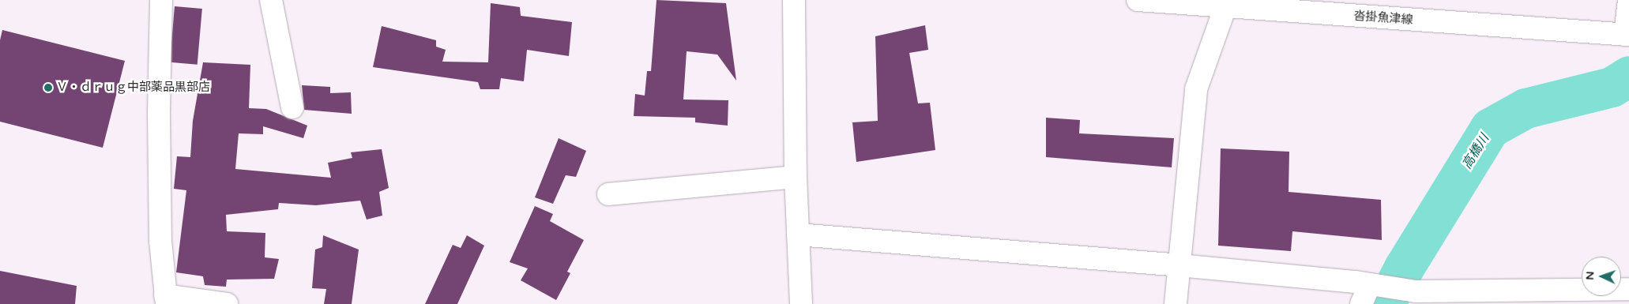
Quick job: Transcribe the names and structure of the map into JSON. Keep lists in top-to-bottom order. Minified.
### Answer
{"streets":{"street":["沓掛魚津線"]},"water":["高橋川"],"places":["Ｖ・ｄｒｕｇ中部薬品黒部店"],"north":"left"}
